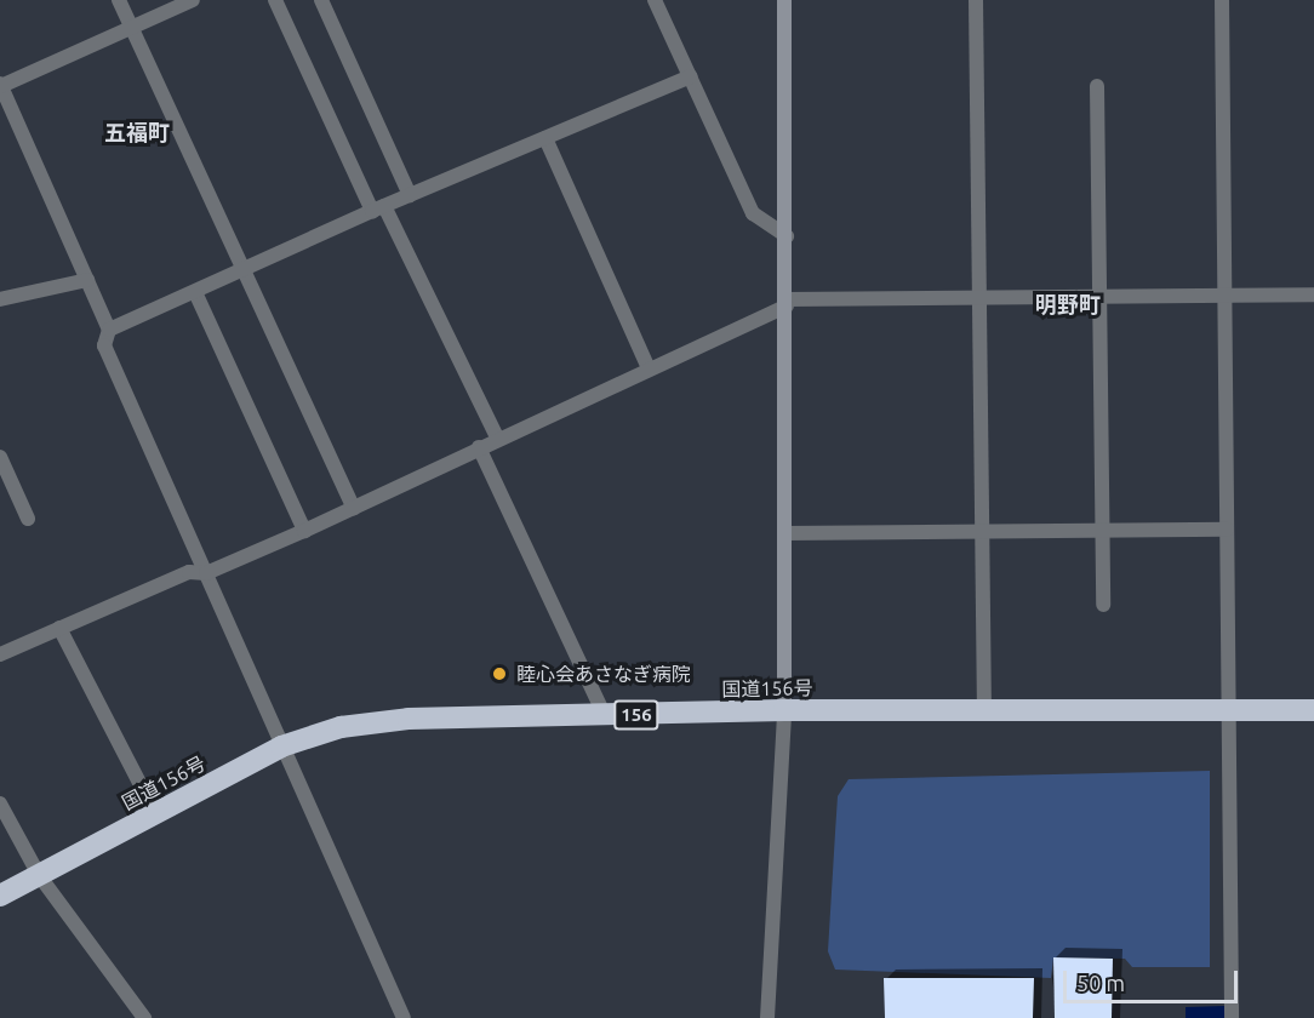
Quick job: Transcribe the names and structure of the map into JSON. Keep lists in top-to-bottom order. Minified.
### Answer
{"streets":{"highway":["国道156号","156"]},"districts":["五福町","明野町"],"places":["睦心会あさなぎ病院"],"scale_bar":"50 m"}
